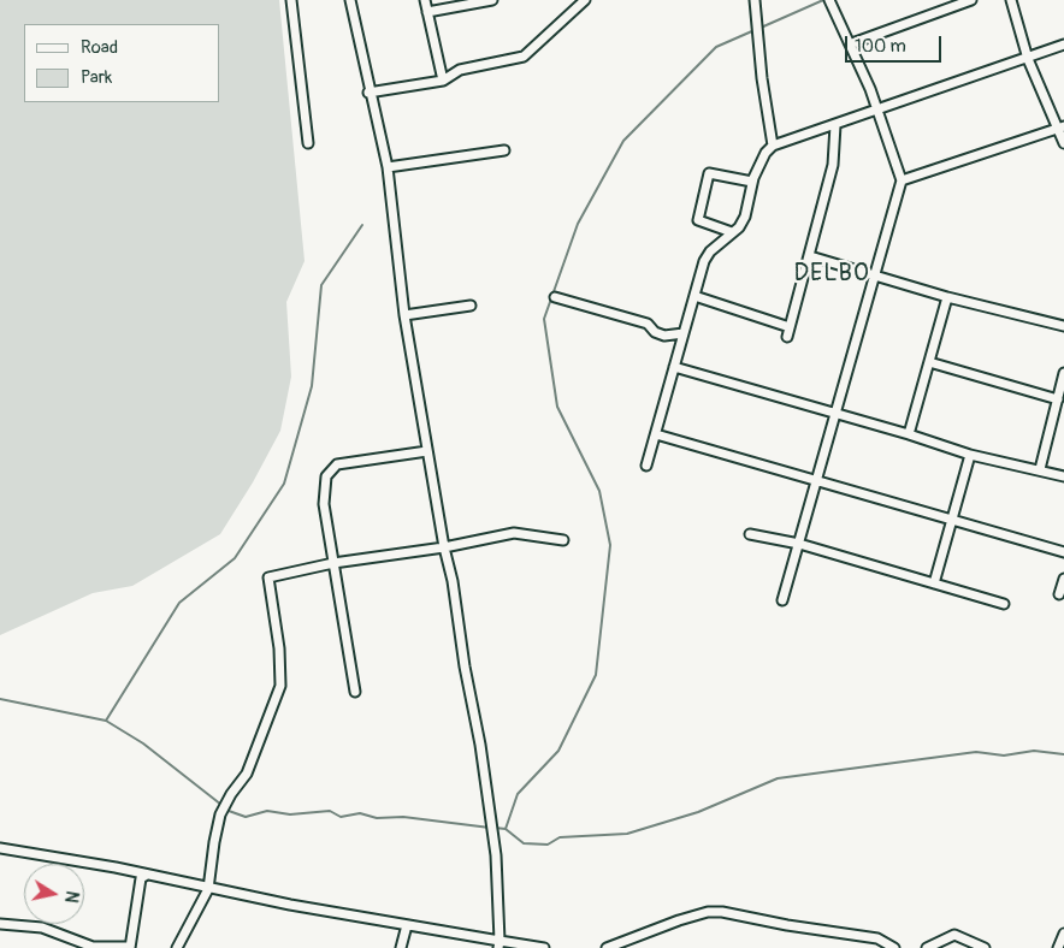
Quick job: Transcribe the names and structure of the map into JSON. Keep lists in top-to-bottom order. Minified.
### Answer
{"districts":["DELBO"],"legend":["Road","Park"],"scale_bar":"100 m","north":"right"}
